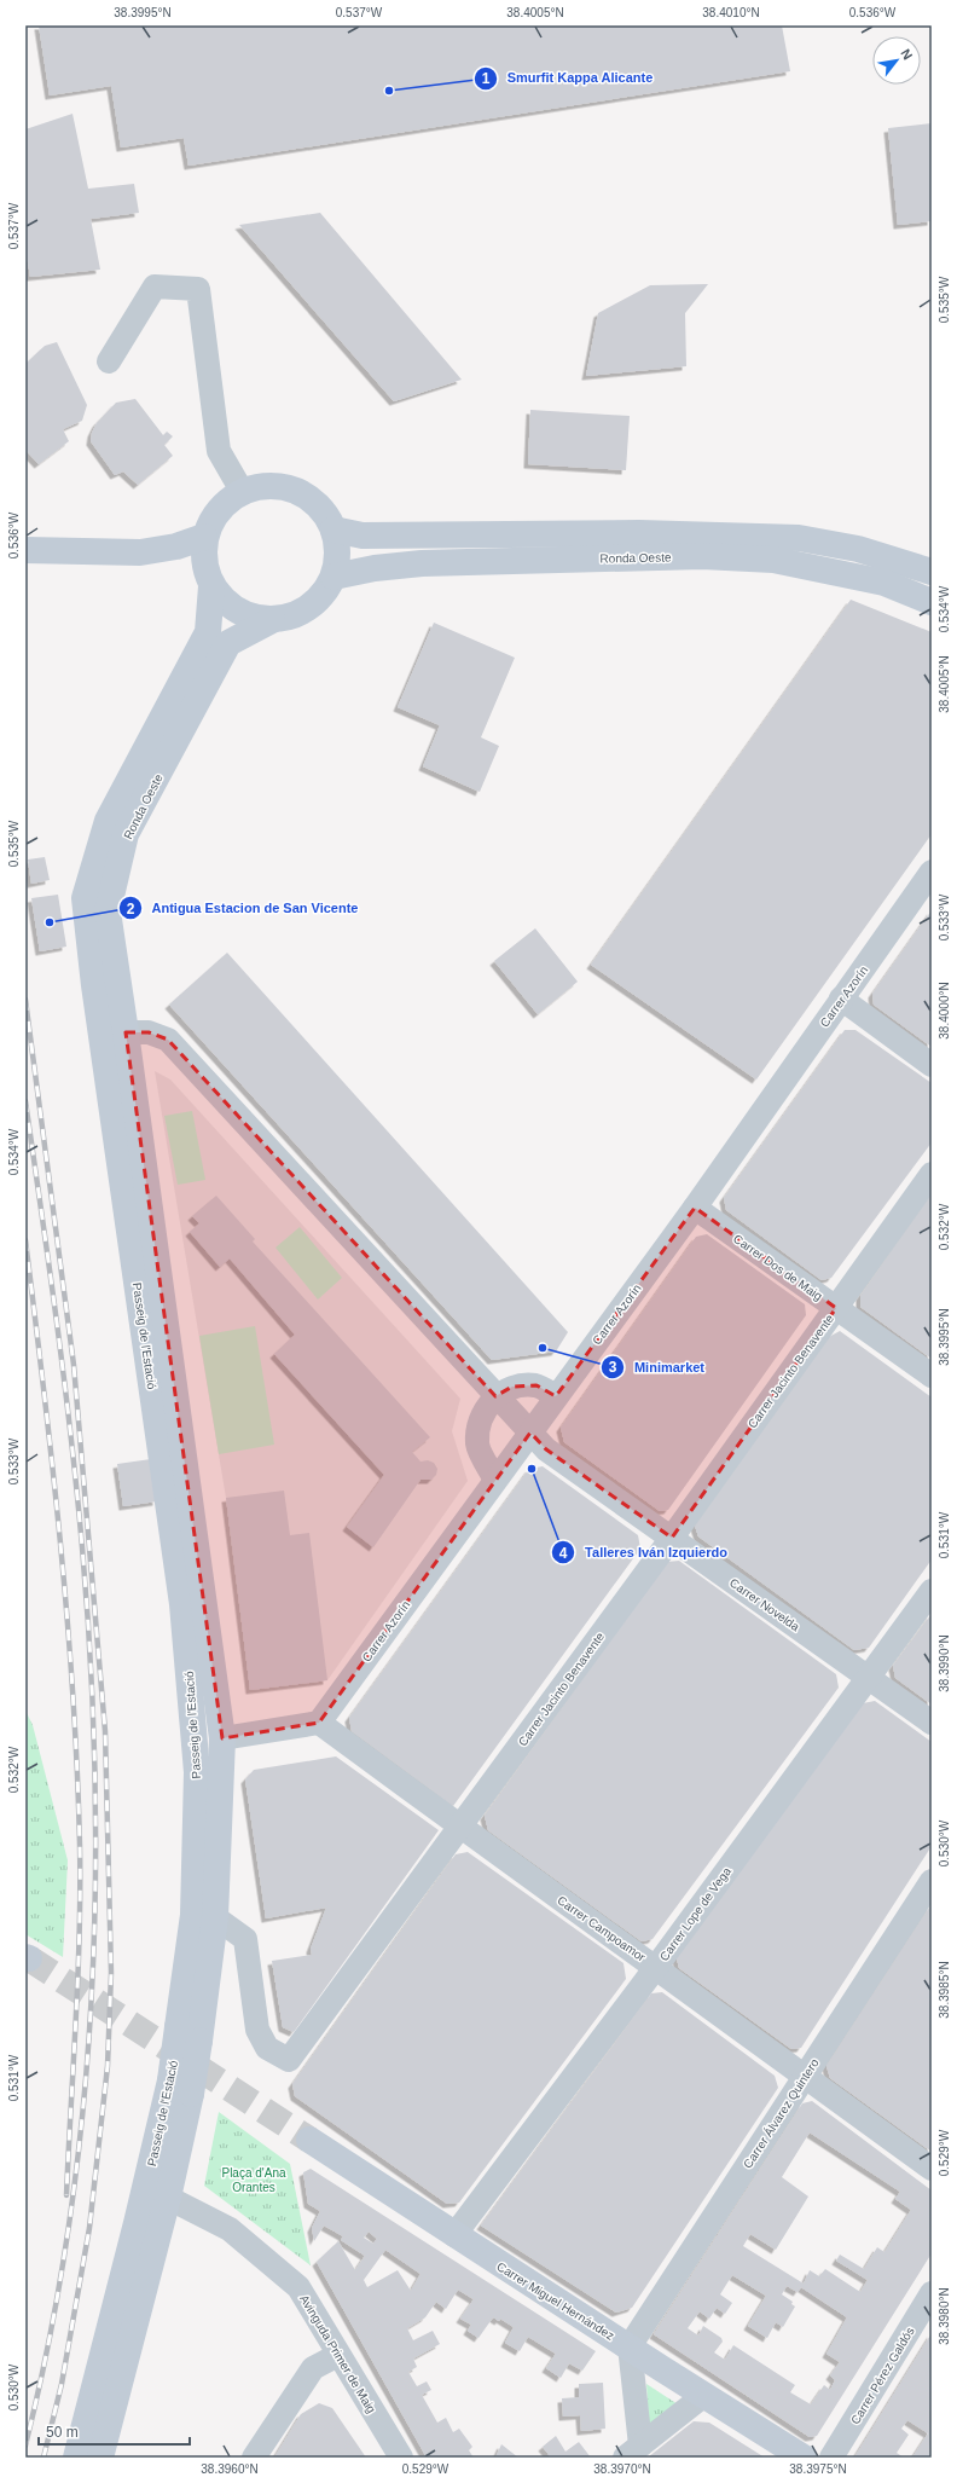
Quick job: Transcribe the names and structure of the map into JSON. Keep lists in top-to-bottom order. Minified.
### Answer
{"streets":{"main road":["Ronda Oeste","Passeig de l'Estació","Carrer Miguel Hernández"],"street":["Carrer Azorín","Carrer Dos de Maig","Carrer Jacinto Benavente","Carrer Novelda","Carrer Lope de Vega","Carrer Campoamor","Carrer Álvarez Quintero","Avinguda Primer de Maig","Carrer Pérez Galdós"]},"crossings":[["Ronda Oeste","Passeig de l'Estació"],["Ronda Oeste","Carrer Novelda"],["Carrer Azorín","Carrer Dos de Maig"],["Carrer Azorín","Carrer Novelda"],["Carrer Azorín","Carrer Campoamor"],["Carrer Dos de Maig","Carrer Jacinto Benavente"],["Passeig de l'Estació","Carrer Jacinto Benavente"],["Passeig de l'Estació","Carrer Novelda"],["Passeig de l'Estació","Avinguda Primer de Maig"],["Carrer Jacinto Benavente","Carrer Novelda"],["Carrer Jacinto Benavente","Carrer Campoamor"],["Carrer Novelda","Carrer Lope de Vega"],["Carrer Lope de Vega","Carrer Campoamor"],["Carrer Lope de Vega","Carrer Miguel Hernández"],["Carrer Campoamor","Carrer Álvarez Quintero"],["Carrer Álvarez Quintero","Carrer Miguel Hernández"]],"parks":["Plaça d'Ana Orantes"],"places":["Smurfit Kappa Alicante","Antigua Estacion de San Vicente","Minimarket","Talleres Iván Izquierdo"],"scale_bar":"50 m","north":"top right","coordinates":["38.3995°N","0.537°W","38.4005°N","38.4010°N","0.536°W","0.535°W","0.534°W","0.533°W","38.4000°N","0.532°W","0.531°W","38.3990°N","0.530°W","38.3985°N","0.529°W","38.3980°N","38.3960°N","38.3970°N","38.3975°N"]}
